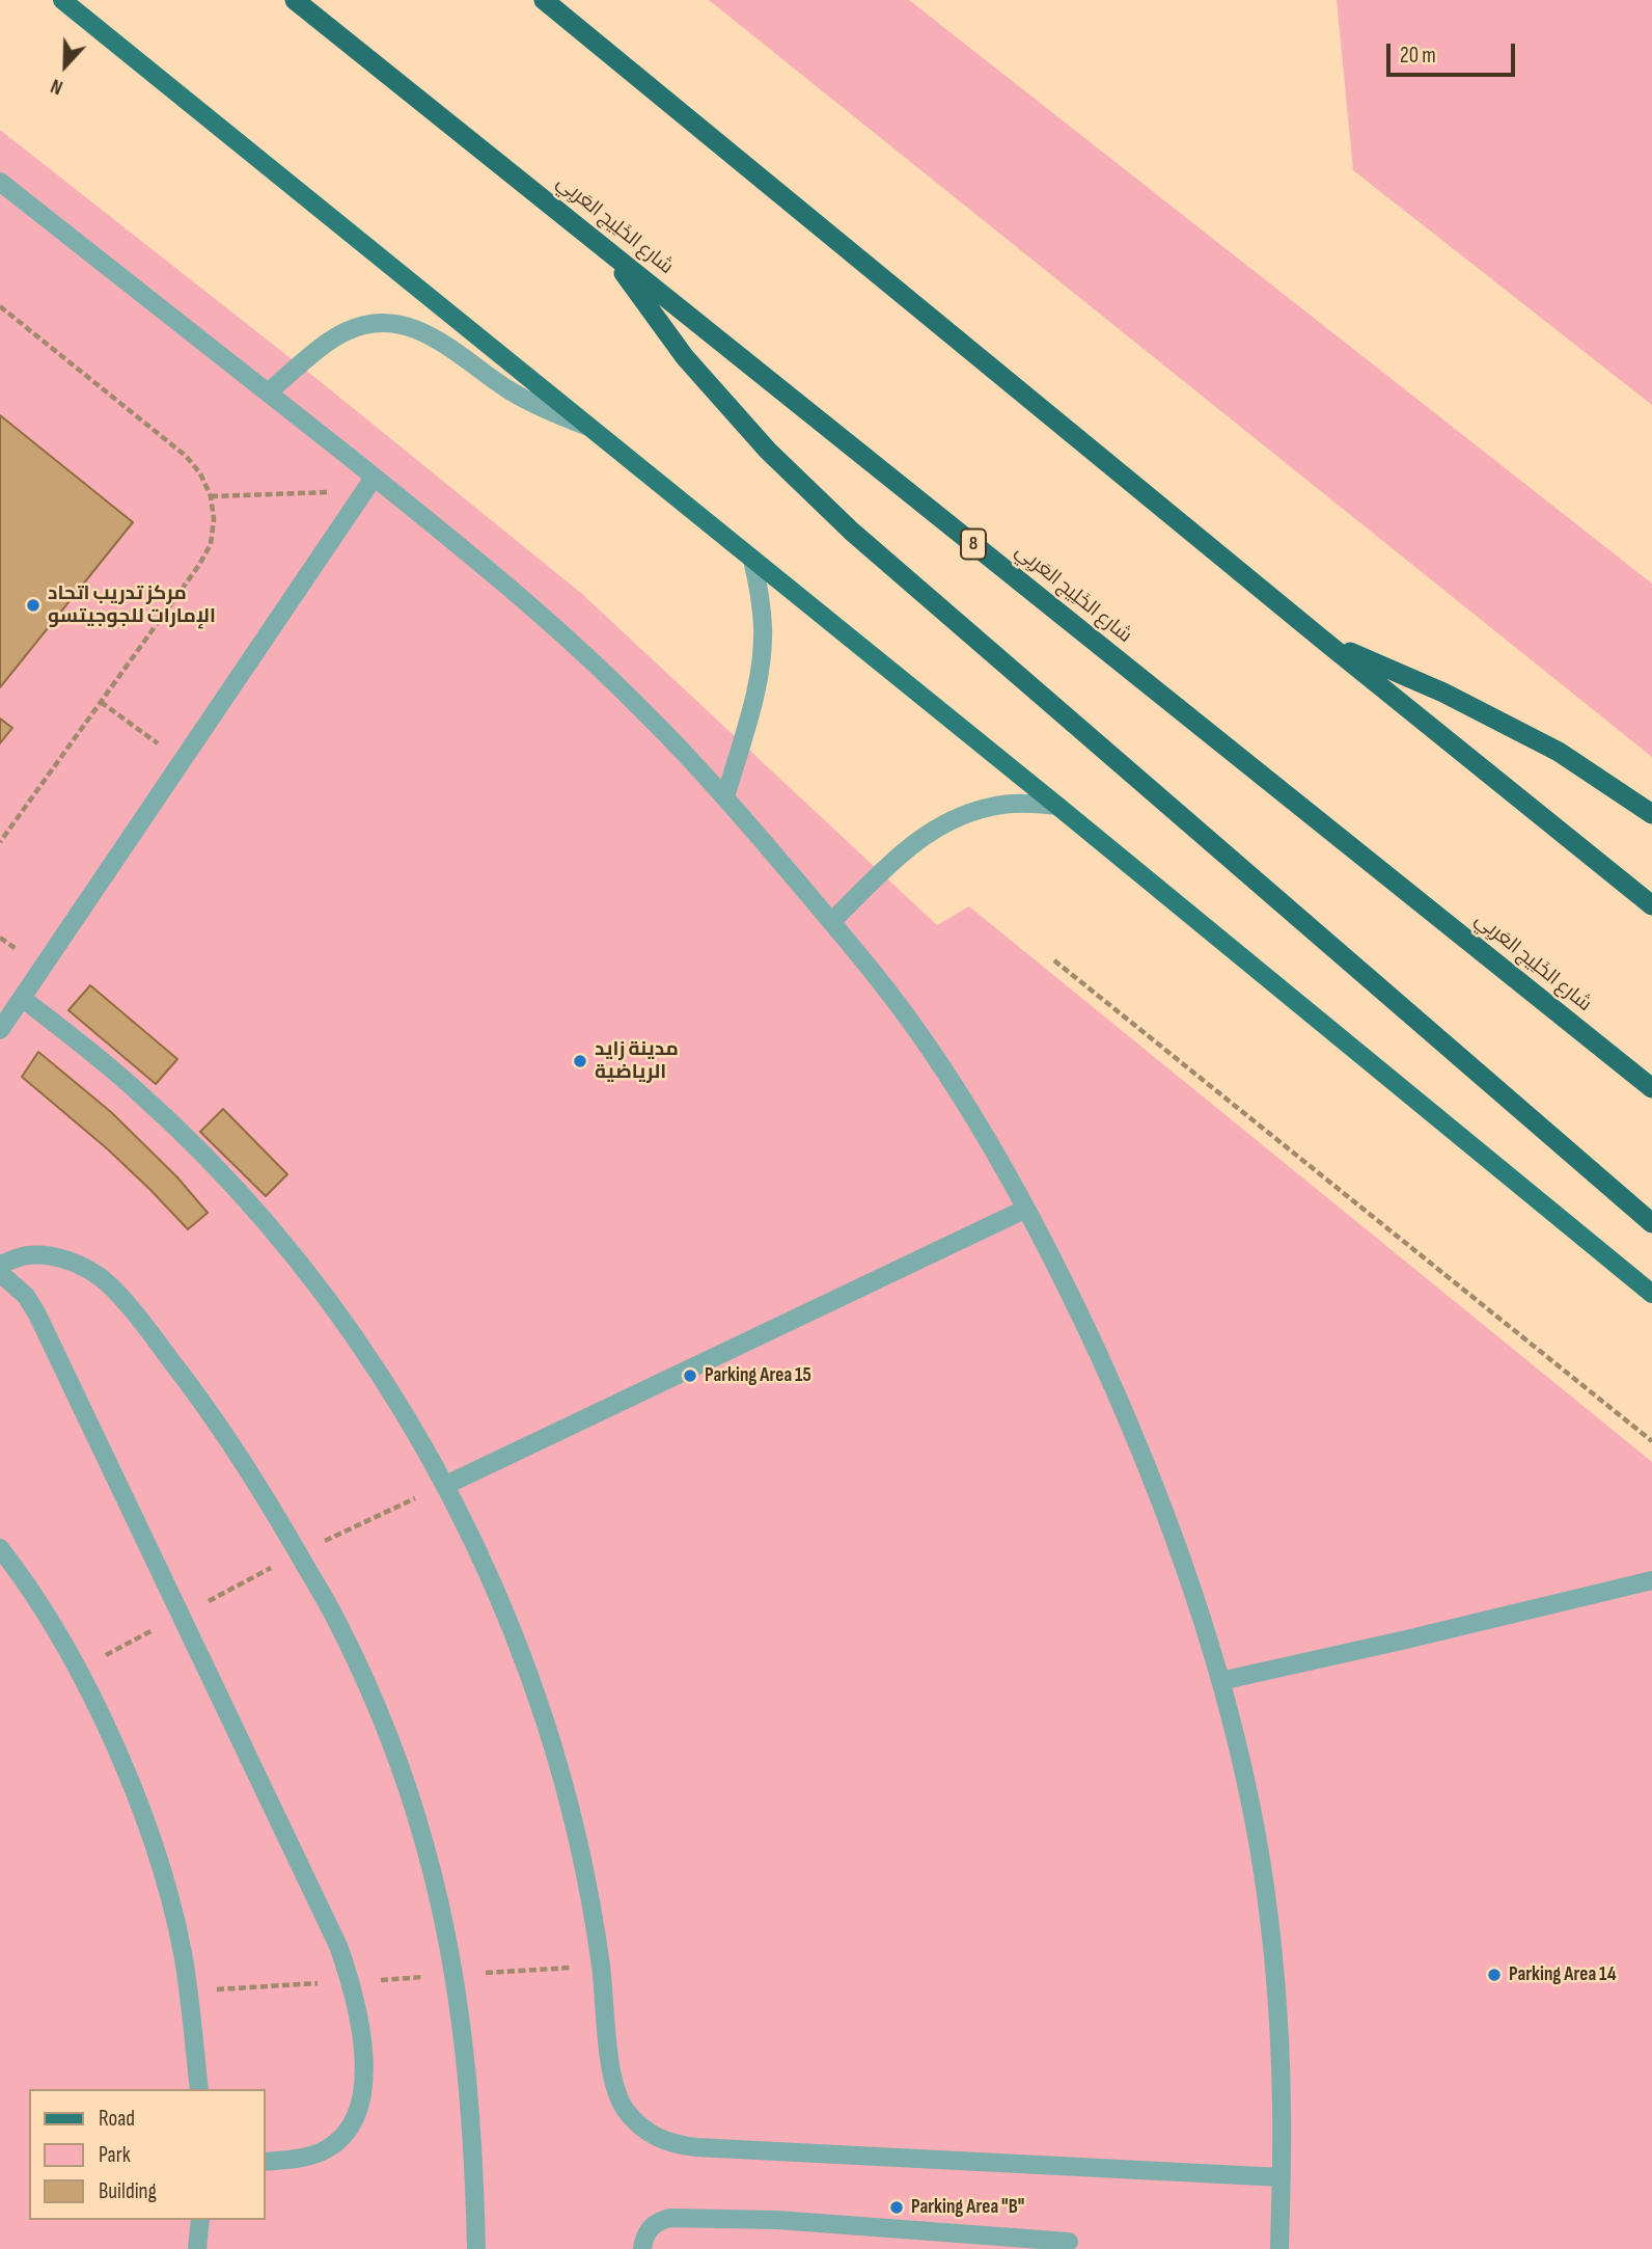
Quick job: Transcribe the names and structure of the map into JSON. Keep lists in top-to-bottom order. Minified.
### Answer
{"streets":{"highway":["شارع الخَلِيج العَربِي","8"]},"places":["مركز تدريب اتحاد الإمارات للجوجيتسو","مدينة زايد الرياضية","Parking Area 15","Parking Area 14","Parking Area \"B\""],"legend":["Road","Park","Building"],"scale_bar":"20 m","north":"bottom"}
